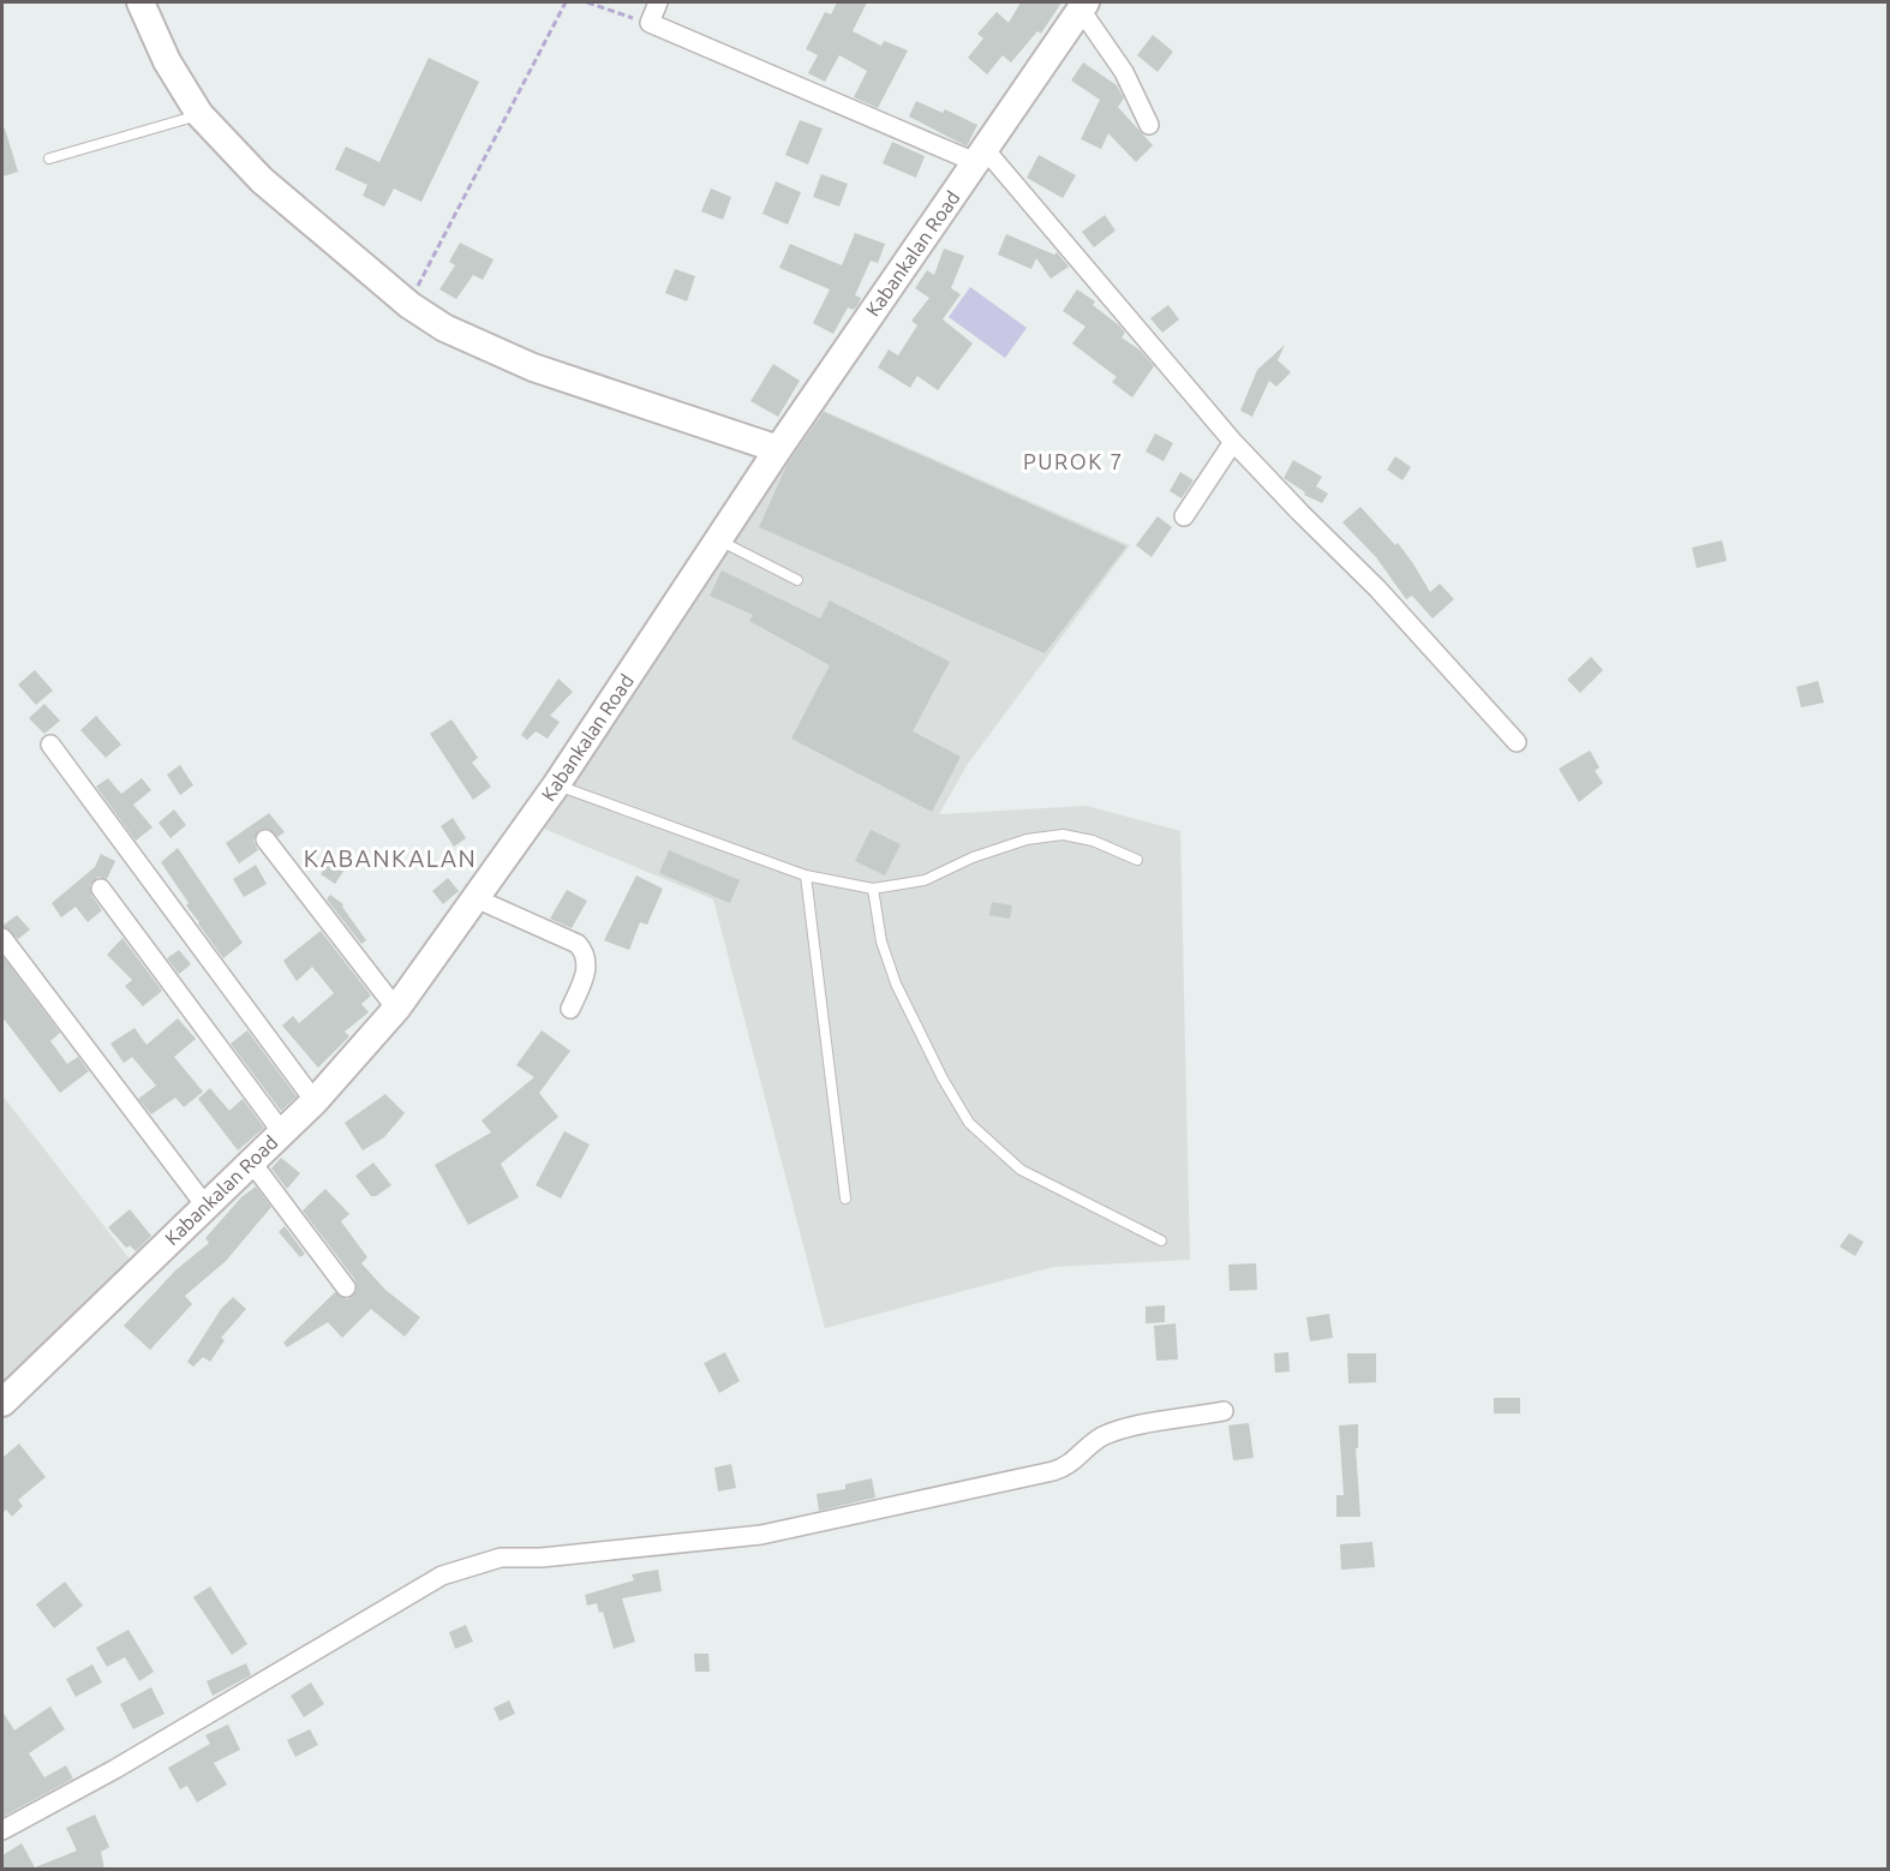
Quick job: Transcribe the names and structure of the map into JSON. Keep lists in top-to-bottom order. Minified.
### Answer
{"streets":{"street":["Kabankalan Road"]},"districts":["PUROK 7","KABANKALAN"]}
